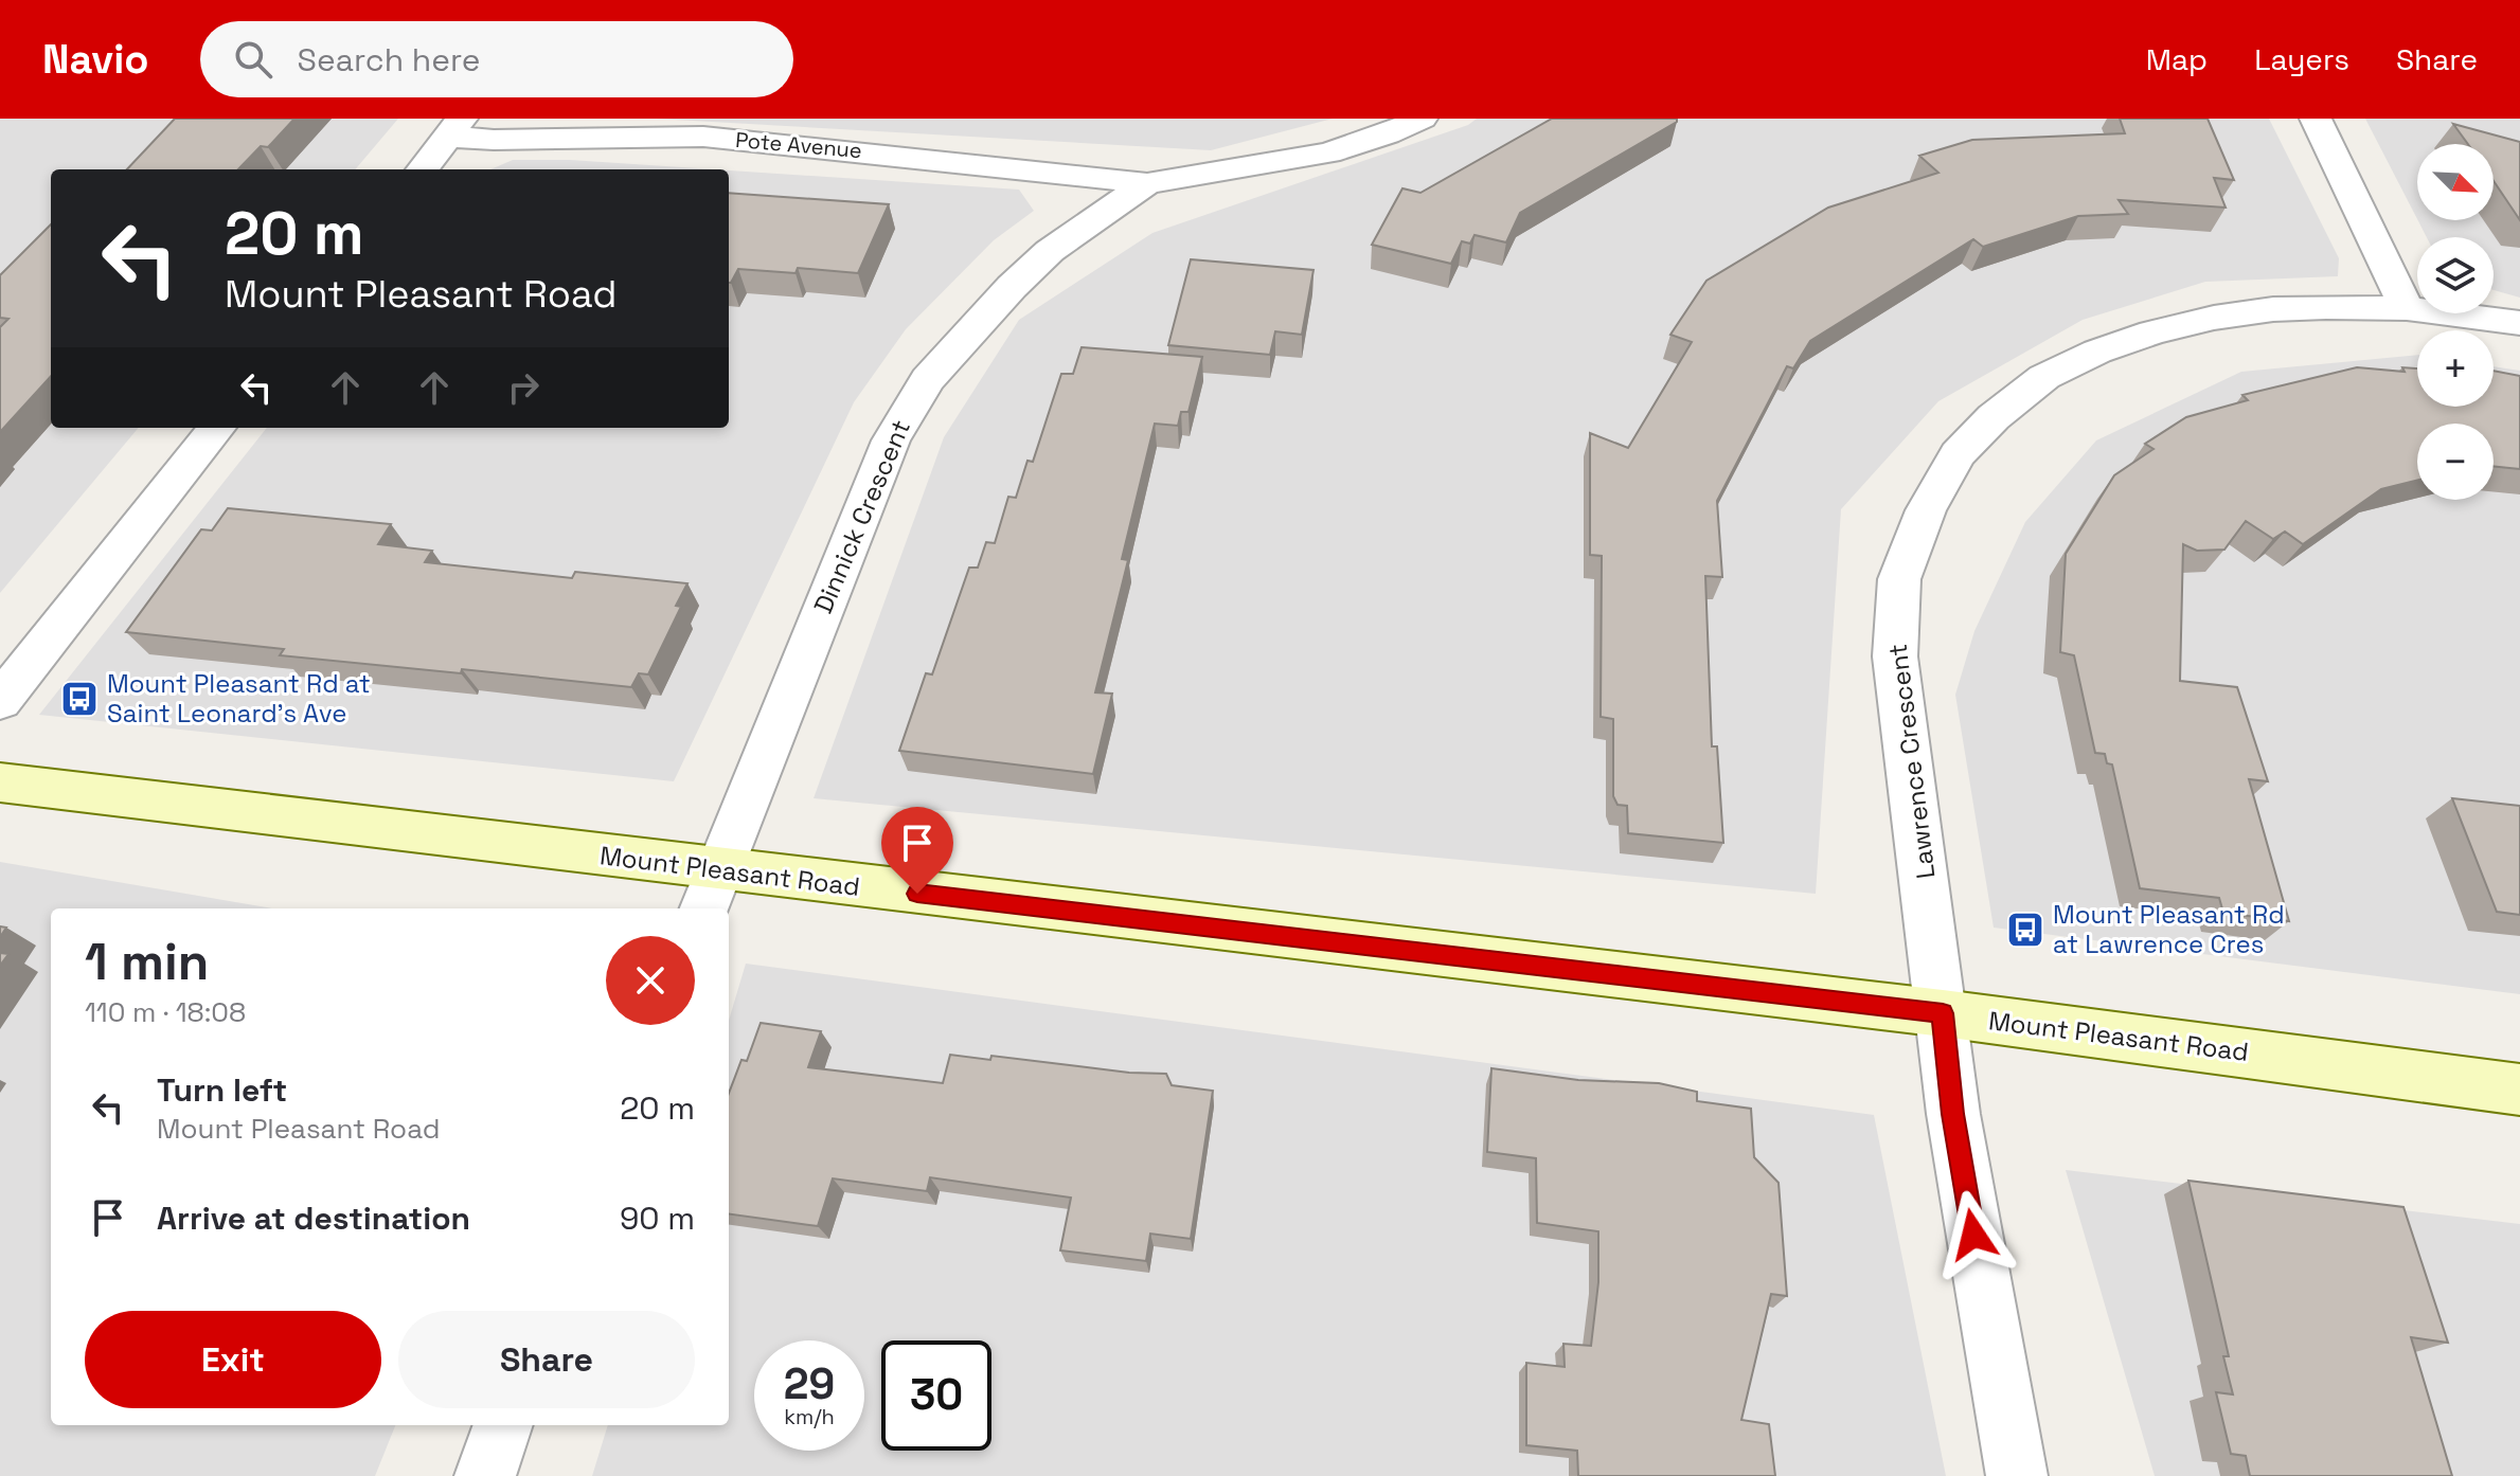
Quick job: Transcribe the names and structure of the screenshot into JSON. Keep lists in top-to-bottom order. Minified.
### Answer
{"streets":{"main road":["Mount Pleasant Road"],"street":["Pote Avenue","Dinnick Crescent","Lawrence Crescent"]},"crossings":[["Pote Avenue","Dinnick Crescent"],["Dinnick Crescent","Mount Pleasant Road"],["Lawrence Crescent","Mount Pleasant Road"]],"places":{"bus stop":["Mount Pleasant Rd at Saint Leonard's Ave","Mount Pleasant Rd at Lawrence Cres"]},"north":"bottom right","page":{"header":"Navio","search":"Search here","nav":["Map","Layers","Share"],"map_buttons":["+","−"],"turn":["20 m","Mount Pleasant Road"],"heading":["1 min","110 m · 18:08"],"list":[{"name":"Turn left","note":"Mount Pleasant Road","value":"20 m"},{"name":"Arrive at destination","value":"90 m"}],"buttons":["Exit","Share"],"speed":"29 km/h","limit":"30"}}
